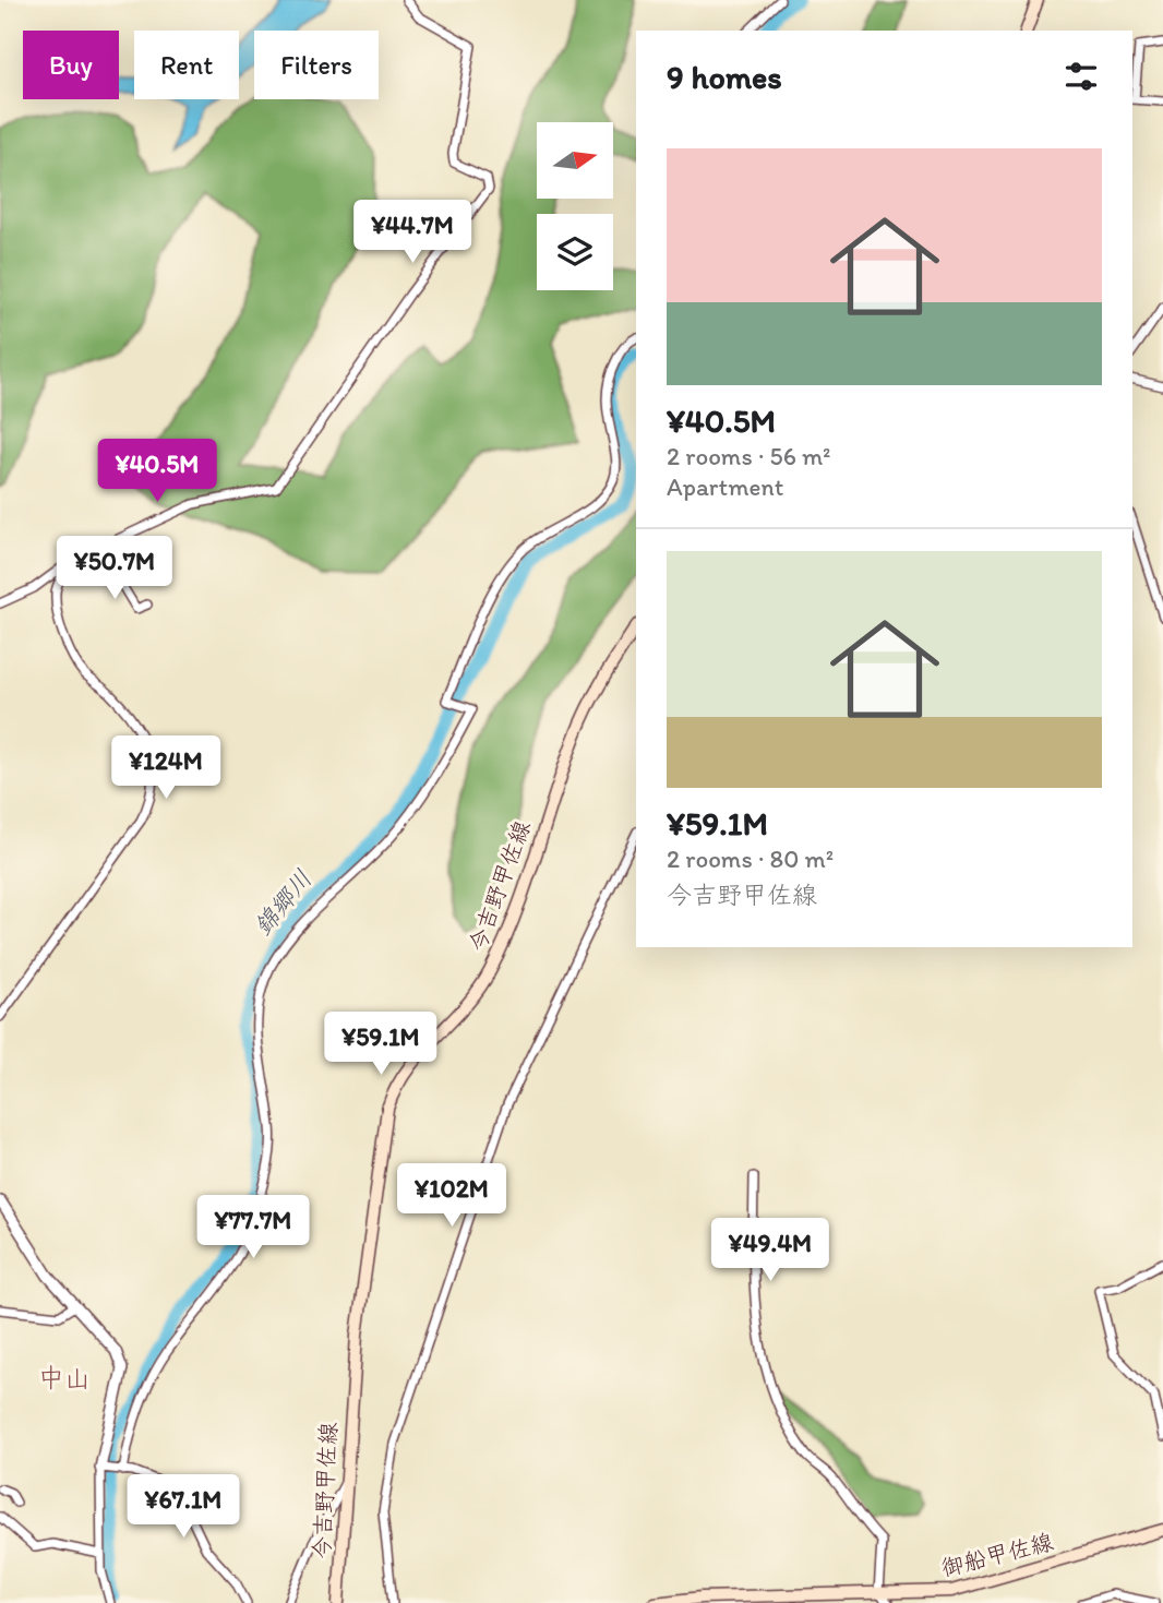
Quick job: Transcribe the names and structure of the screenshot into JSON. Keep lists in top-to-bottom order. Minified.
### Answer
{"streets":{"main road":["今吉野甲佐線","御船甲佐線"]},"districts":["中山"],"water":["錦郷川"],"north":"right","page":{"chip":["Buy","Rent","Filters"],"heading":"9 homes","list":[{"name":"¥40.5M","note":"2 rooms · 56 m² · Apartment"},{"name":"¥59.1M","note":"2 rooms · 80 m² · 今吉野甲佐線"}],"price":["¥44.7M","¥40.5M","¥50.7M","¥124M","¥59.1M","¥102M","¥77.7M","¥49.4M","¥67.1M"]}}
